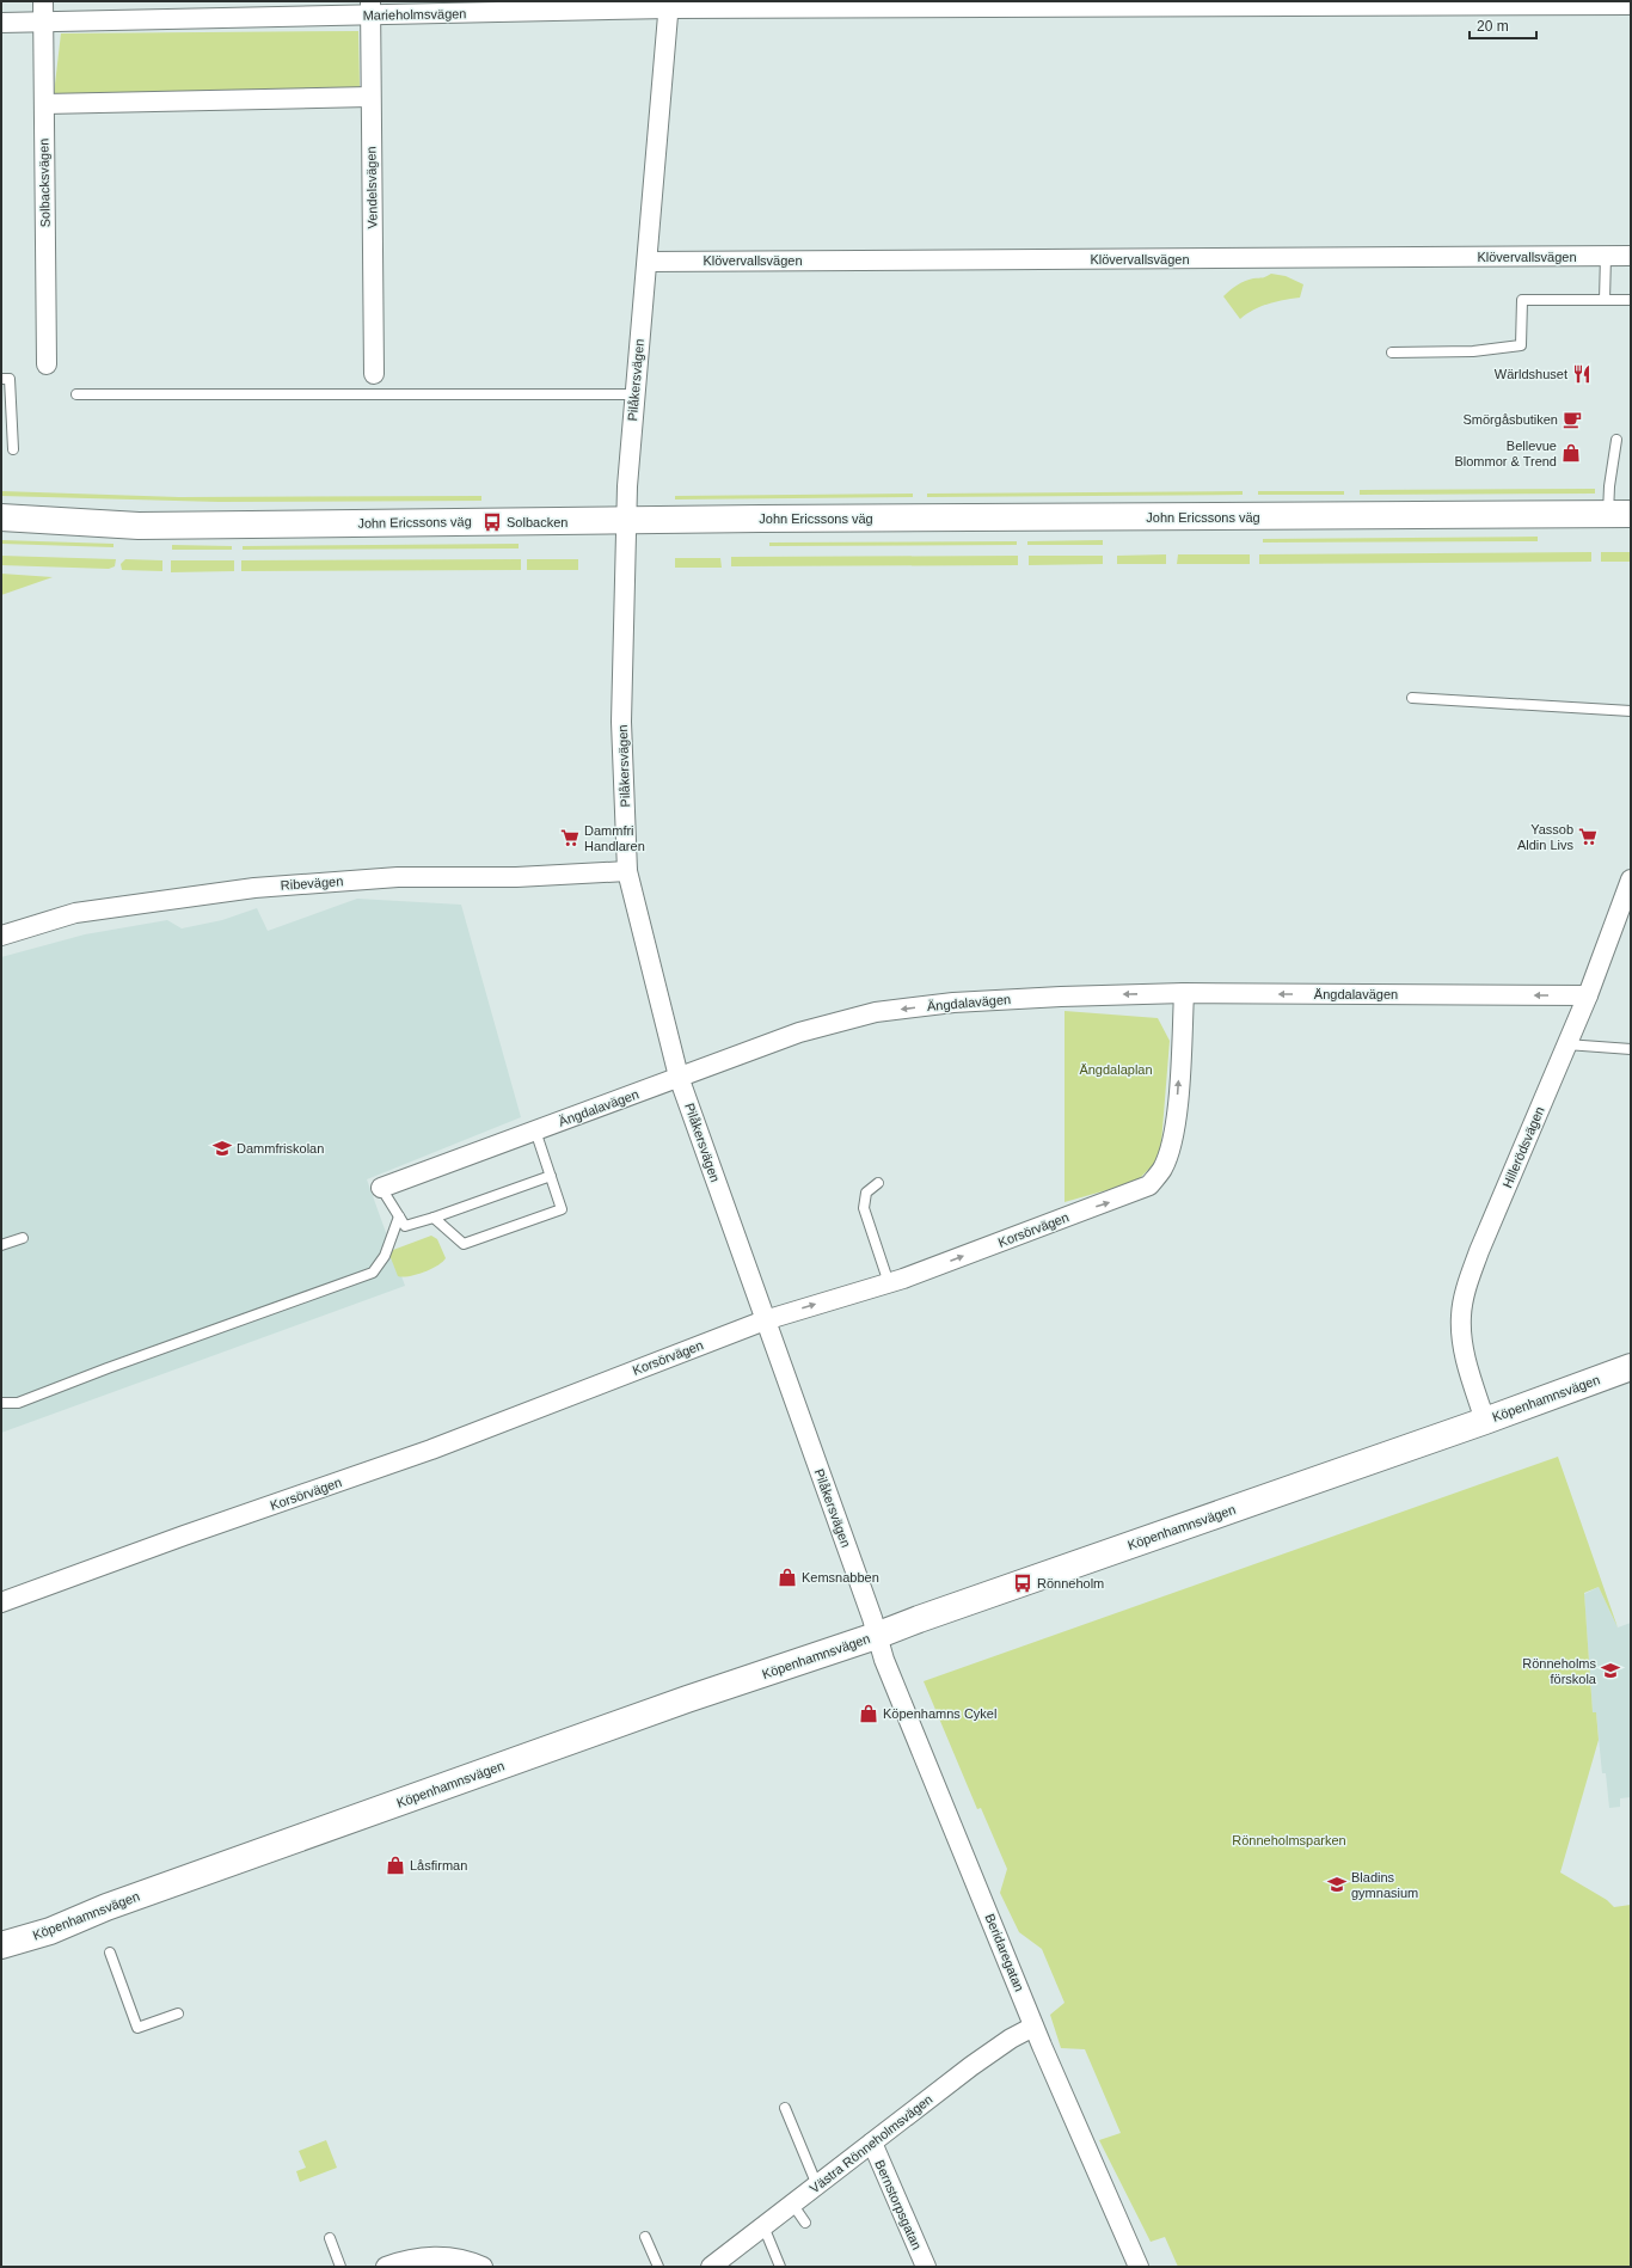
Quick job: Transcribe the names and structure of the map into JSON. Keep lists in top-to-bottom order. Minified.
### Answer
{"streets":{"street":["Marieholmsvägen","Solbacksvägen","Vendelsvägen","Klövervallsvägen","Pilåkersvägen","John Ericssons väg","Ribevägen","Ängdalavägen","Hillerödsvägen","Korsörvägen","Köpenhamnsvägen","Beridaregatan","Västra Rönneholmsvägen","Bernstorpsgatan"]},"crossings":[["Marieholmsvägen","Solbacksvägen"],["Marieholmsvägen","Vendelsvägen"],["Marieholmsvägen","Pilåkersvägen"],["Klövervallsvägen","Pilåkersvägen"],["Pilåkersvägen","John Ericssons väg"],["Pilåkersvägen","Ribevägen"],["Pilåkersvägen","Ängdalavägen"],["Pilåkersvägen","Korsörvägen"],["Pilåkersvägen","Köpenhamnsvägen"],["Pilåkersvägen","Beridaregatan"],["Ängdalavägen","Hillerödsvägen"],["Ängdalavägen","Korsörvägen"],["Hillerödsvägen","Köpenhamnsvägen"],["Köpenhamnsvägen","Beridaregatan"],["Beridaregatan","Västra Rönneholmsvägen"],["Västra Rönneholmsvägen","Bernstorpsgatan"]],"one_way":["Ängdalavägen","Korsörvägen"],"parks":["Ängdalaplan","Rönneholmsparken"],"places":{"restaurant":["Wärldshuset"],"cafe":["Smörgåsbutiken"],"shop":["Bellevue Blommor & Trend","Kemsnabben","Köpenhamns Cykel","Låsfirman"],"bus stop":["Solbacken","Rönneholm"],"supermarket":["Yassob Aldin Livs","Dammfri Handlaren"],"school or university":["Dammfriskolan","Rönneholms förskola","Bladins gymnasium"]},"scale_bar":"20 m"}
